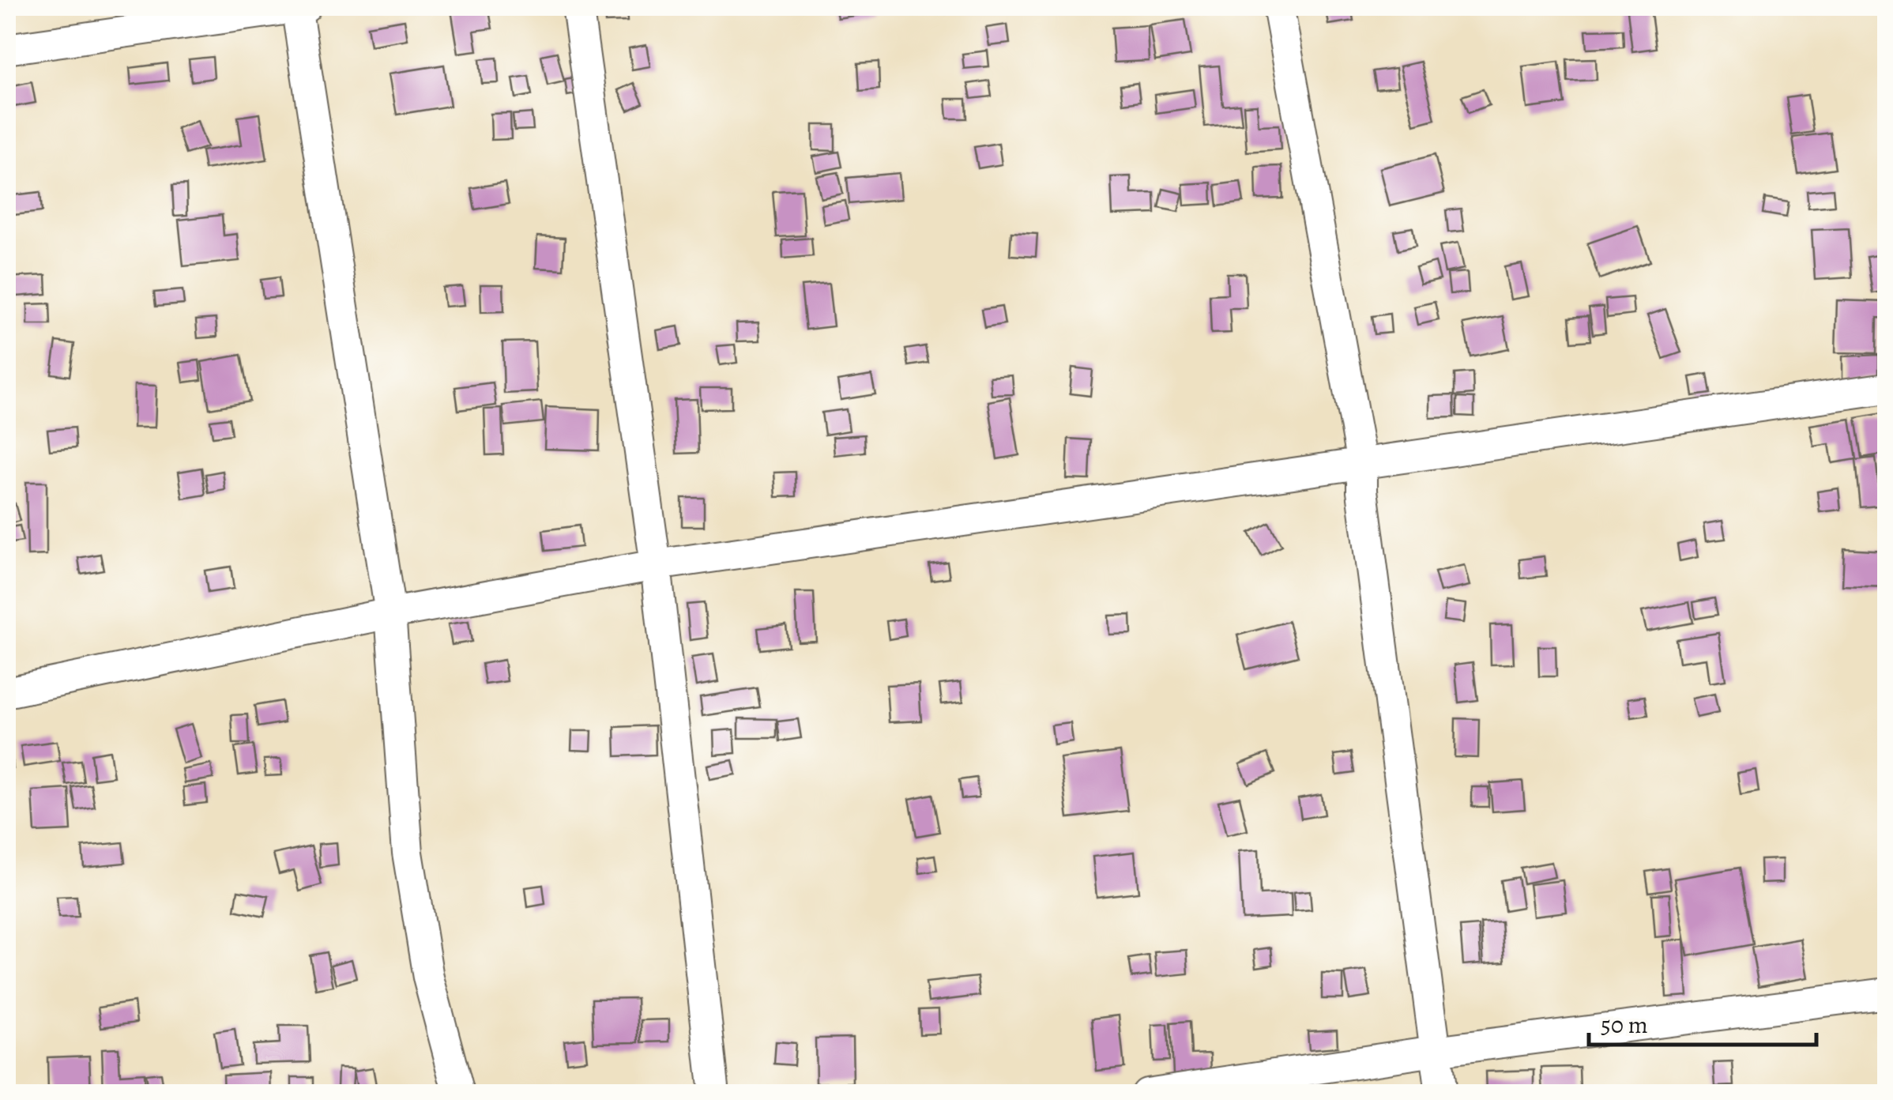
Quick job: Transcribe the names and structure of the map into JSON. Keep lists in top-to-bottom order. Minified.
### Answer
{"scale_bar":"50 m"}
